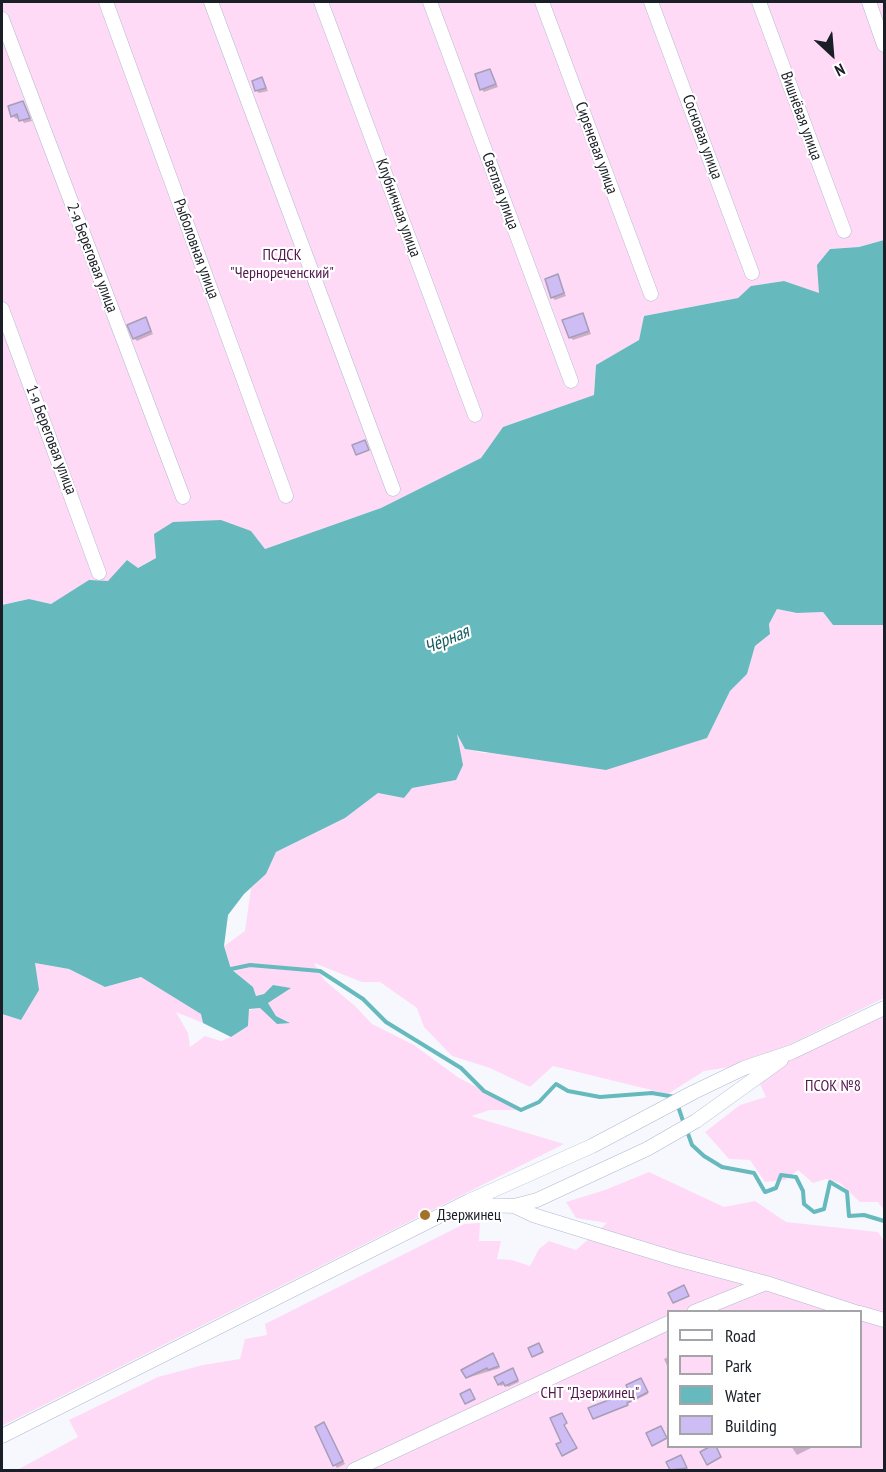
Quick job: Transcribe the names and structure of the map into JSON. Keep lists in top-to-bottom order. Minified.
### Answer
{"streets":{"street":["Вишнёвая улица","Сосновая улица","Сиреневая улица","Светлая улица","Клубничная улица","Рыболовная улица","2-я Береговая улица","1-я Береговая улица"]},"water":["Чёрная"],"parks":["ПСДСК \"Чернореченский\"","ПСОК №8","СНТ \"Дзержинец\""],"places":["Дзержинец"],"legend":["Road","Park","Water","Building"],"north":"bottom right"}
